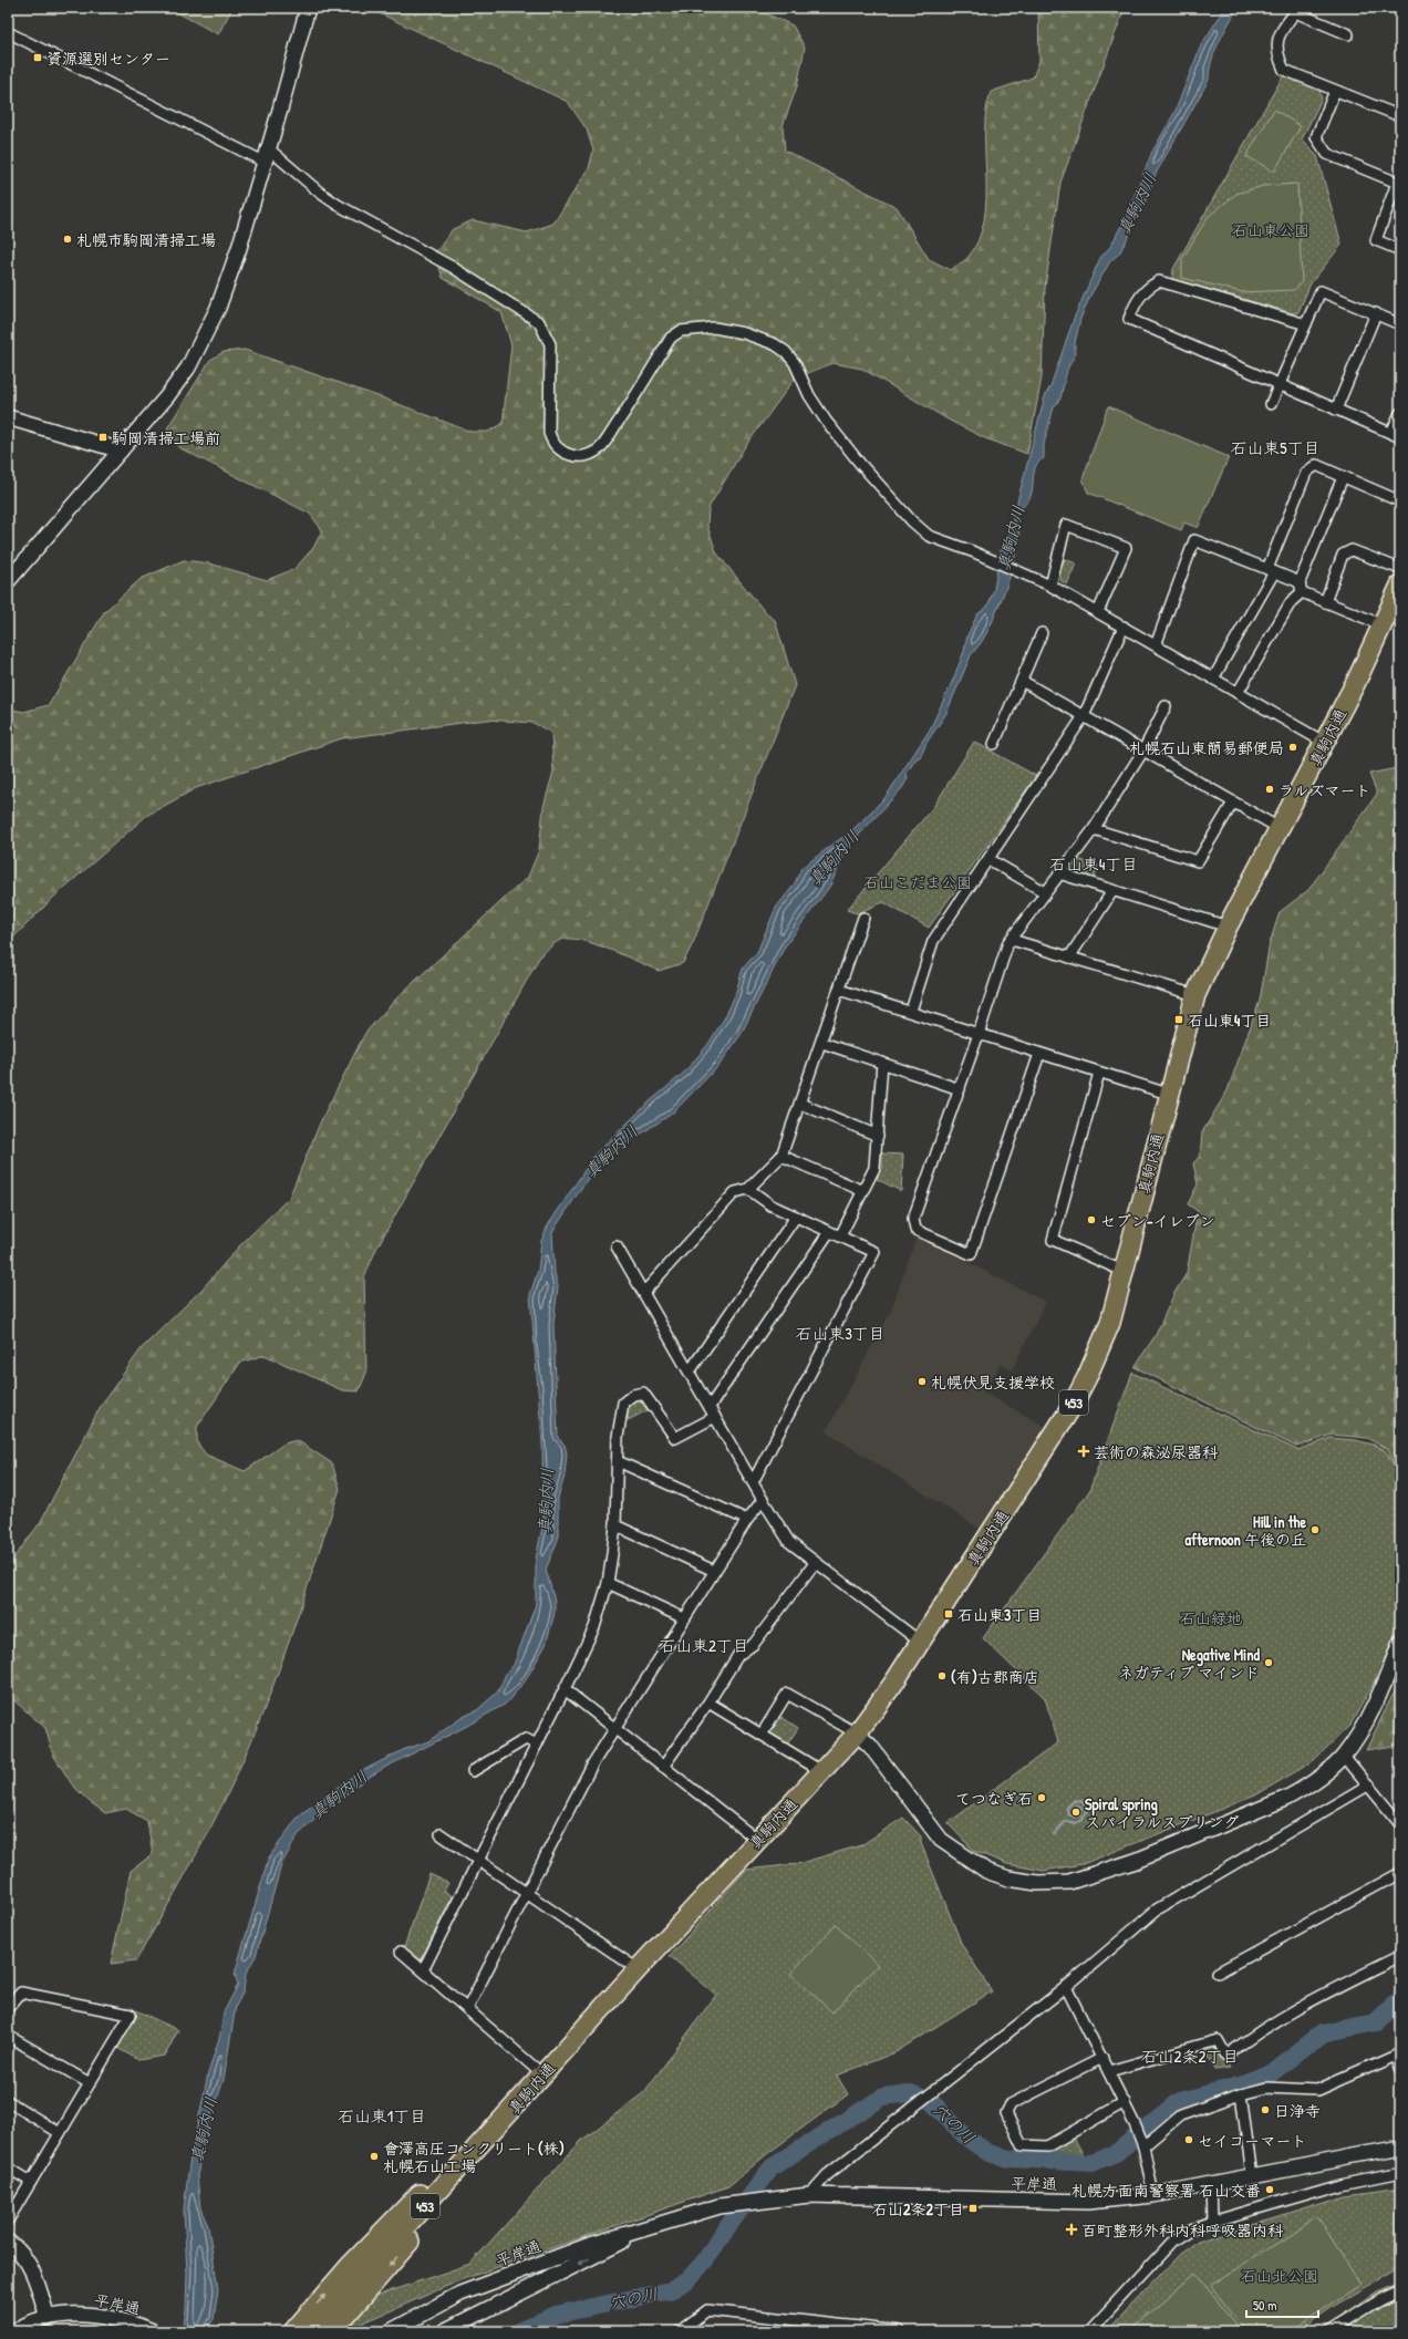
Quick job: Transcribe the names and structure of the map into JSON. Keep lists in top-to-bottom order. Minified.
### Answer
{"streets":{"highway":["真駒内通","453"],"street":["平岸通"]},"districts":["石山東5丁目","石山東4丁目","石山東3丁目","石山東2丁目","石山2条2丁目","石山東1丁目"],"water":["真駒内川","穴の川"],"parks":["石山東公園","石山こだま公園","石山緑地","石山北公園"],"places":{"transit":["資源選別センター","駒岡清掃工場前","石山東4丁目","石山東3丁目","石山2条2丁目"],"other":["札幌市駒岡清掃工場","札幌石山東簡易郵便局","ラルズマート","セブン-イレブン","札幌伏見支援学校","Hill in the afternoon 午後の丘","Negative Mind ネガティブ マインド","(有)古郡商店","てつなぎ石","Spiral spring スパイラルスプリング","日浄寺","セイコーマート","會澤高圧コンクリート(株) 札幌石山工場","札幌方面南警察署 石山交番"],"health":["芸術の森泌尿器科","百町整形外科内科呼吸器内科"]},"scale_bar":"50 m"}
